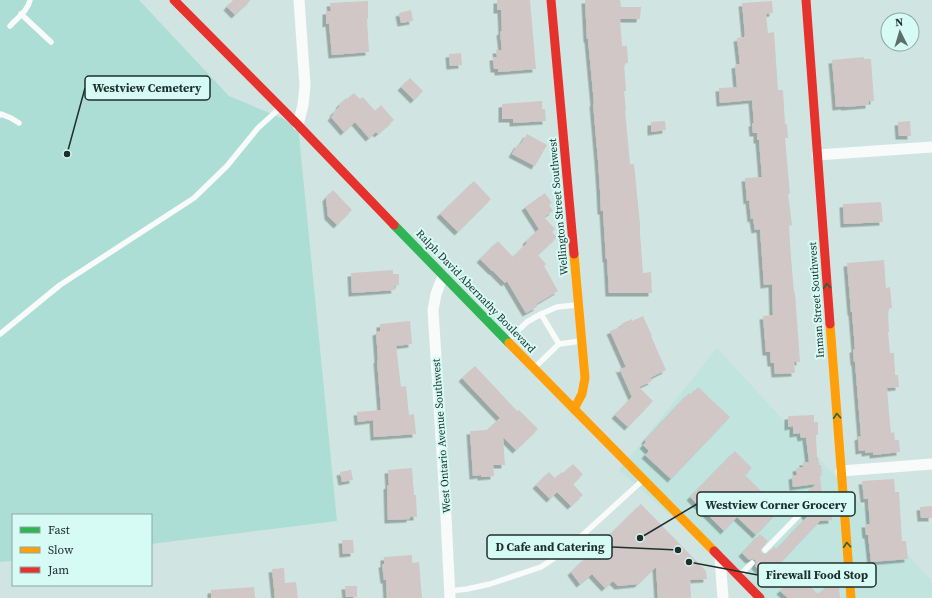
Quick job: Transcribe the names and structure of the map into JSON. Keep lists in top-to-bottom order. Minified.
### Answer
{"streets":{"street":["Wellington Street Southwest","Ralph David Abernathy Boulevard","Inman Street Southwest","West Ontario Avenue Southwest"]},"crossings":[["Wellington Street Southwest","Ralph David Abernathy Boulevard"],["Ralph David Abernathy Boulevard","West Ontario Avenue Southwest"]],"one_way":["Inman Street Southwest"],"places":["Westview Cemetery","Westview Corner Grocery","D Cafe and Catering","Firewall Food Stop"],"legend":["Fast","Slow","Jam"],"north":"top"}
